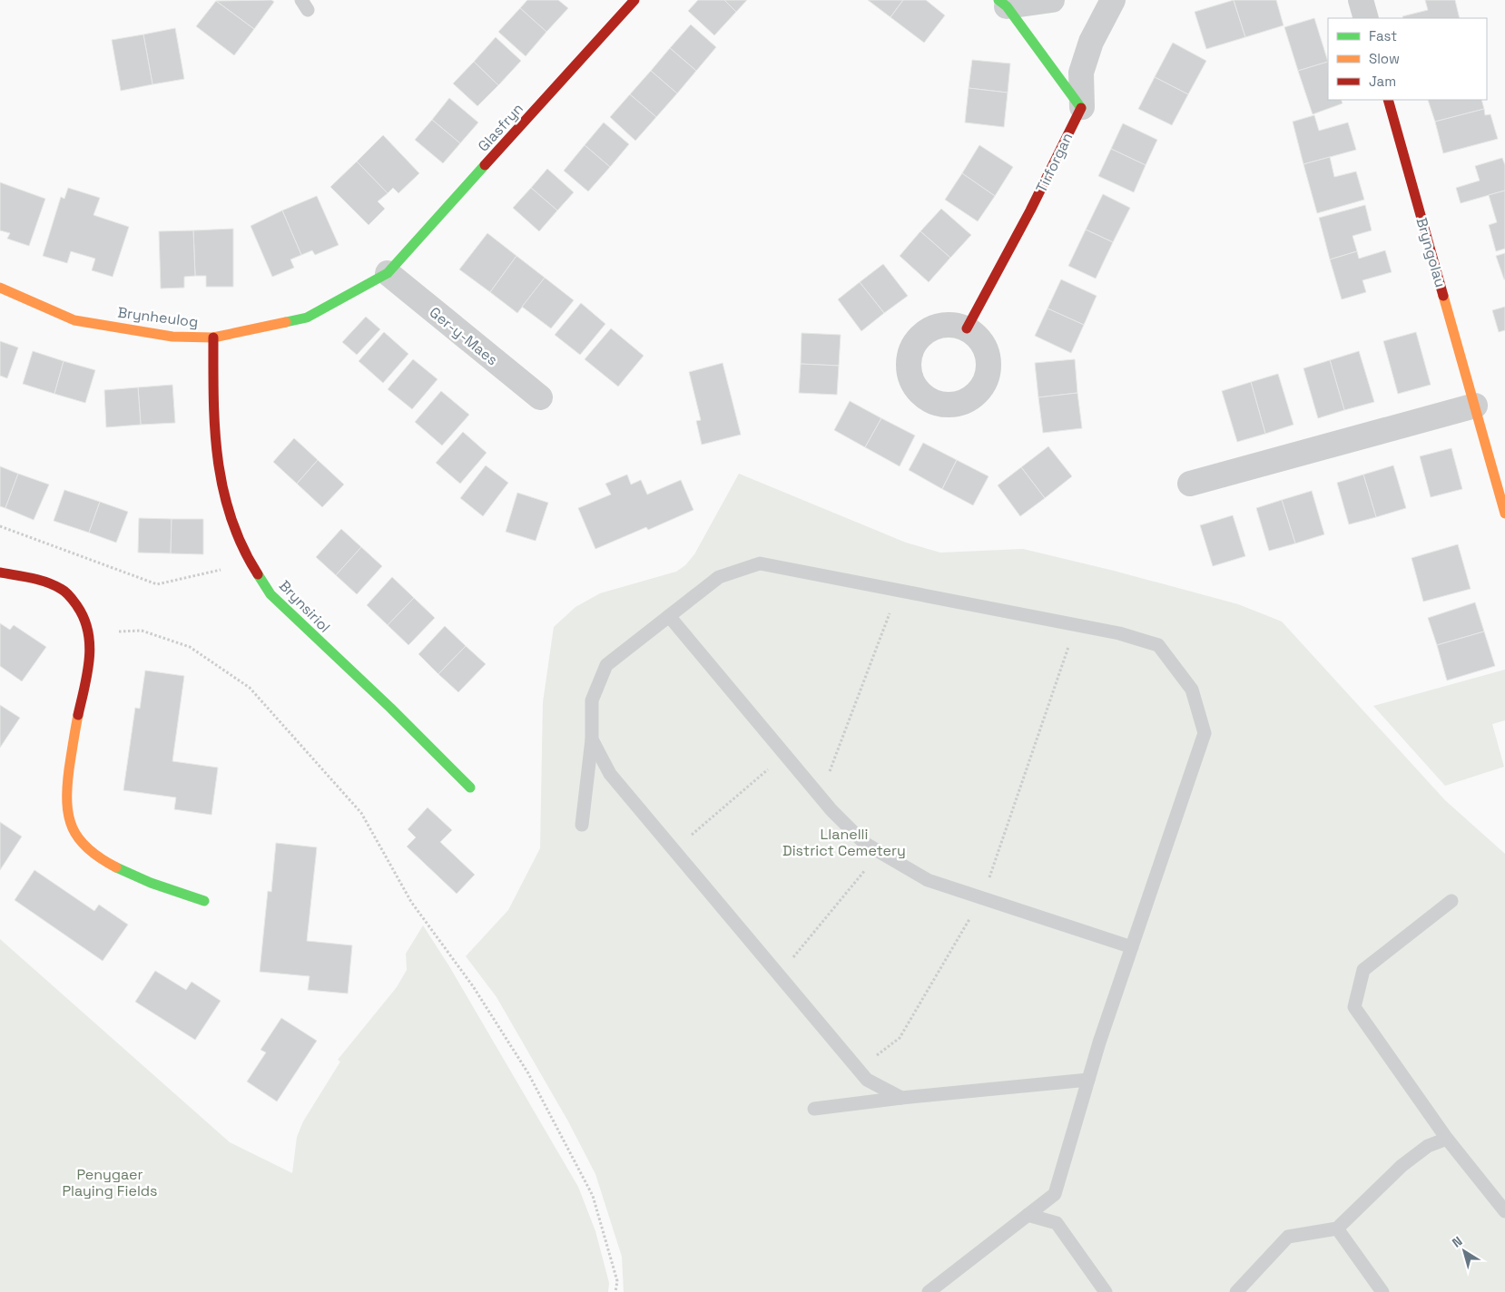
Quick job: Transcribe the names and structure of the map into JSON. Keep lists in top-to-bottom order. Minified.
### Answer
{"streets":{"street":["Glasfryn","Tirforgan","Bryngolau","Brynheulog","Ger-y-Maes","Brynsiriol"]},"crossings":[["Glasfryn","Brynheulog"],["Glasfryn","Ger-y-Maes"],["Brynheulog","Ger-y-Maes"],["Brynheulog","Brynsiriol"]],"parks":["Llanelli District Cemetery","Penygaer Playing Fields"],"legend":["Fast","Slow","Jam"],"north":"top left"}
